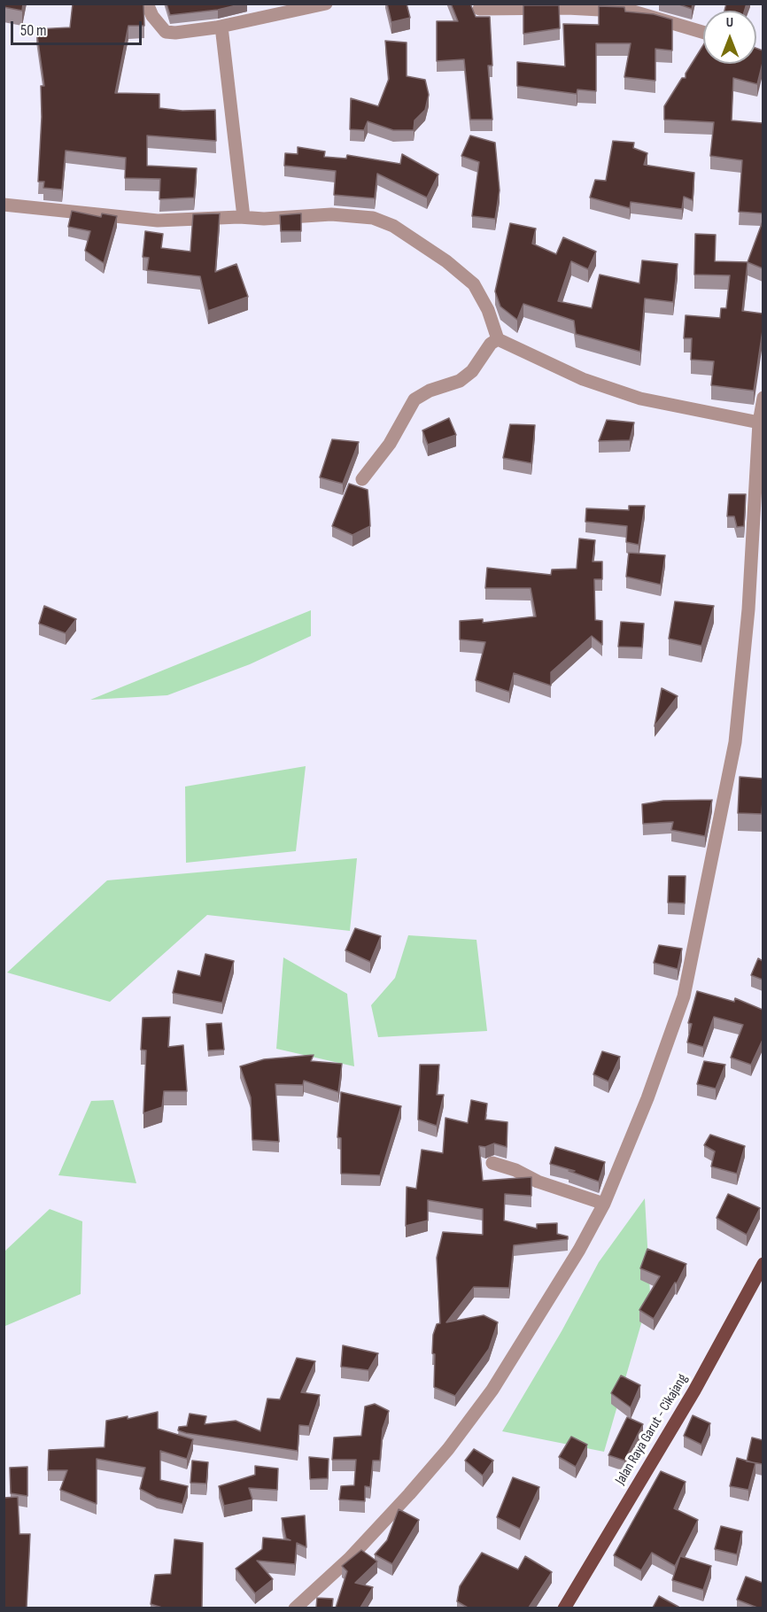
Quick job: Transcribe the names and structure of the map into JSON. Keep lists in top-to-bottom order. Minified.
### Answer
{"streets":{"main road":["Jalan Raya Garut - Cikajang"]},"scale_bar":"50 m","north":"top"}
